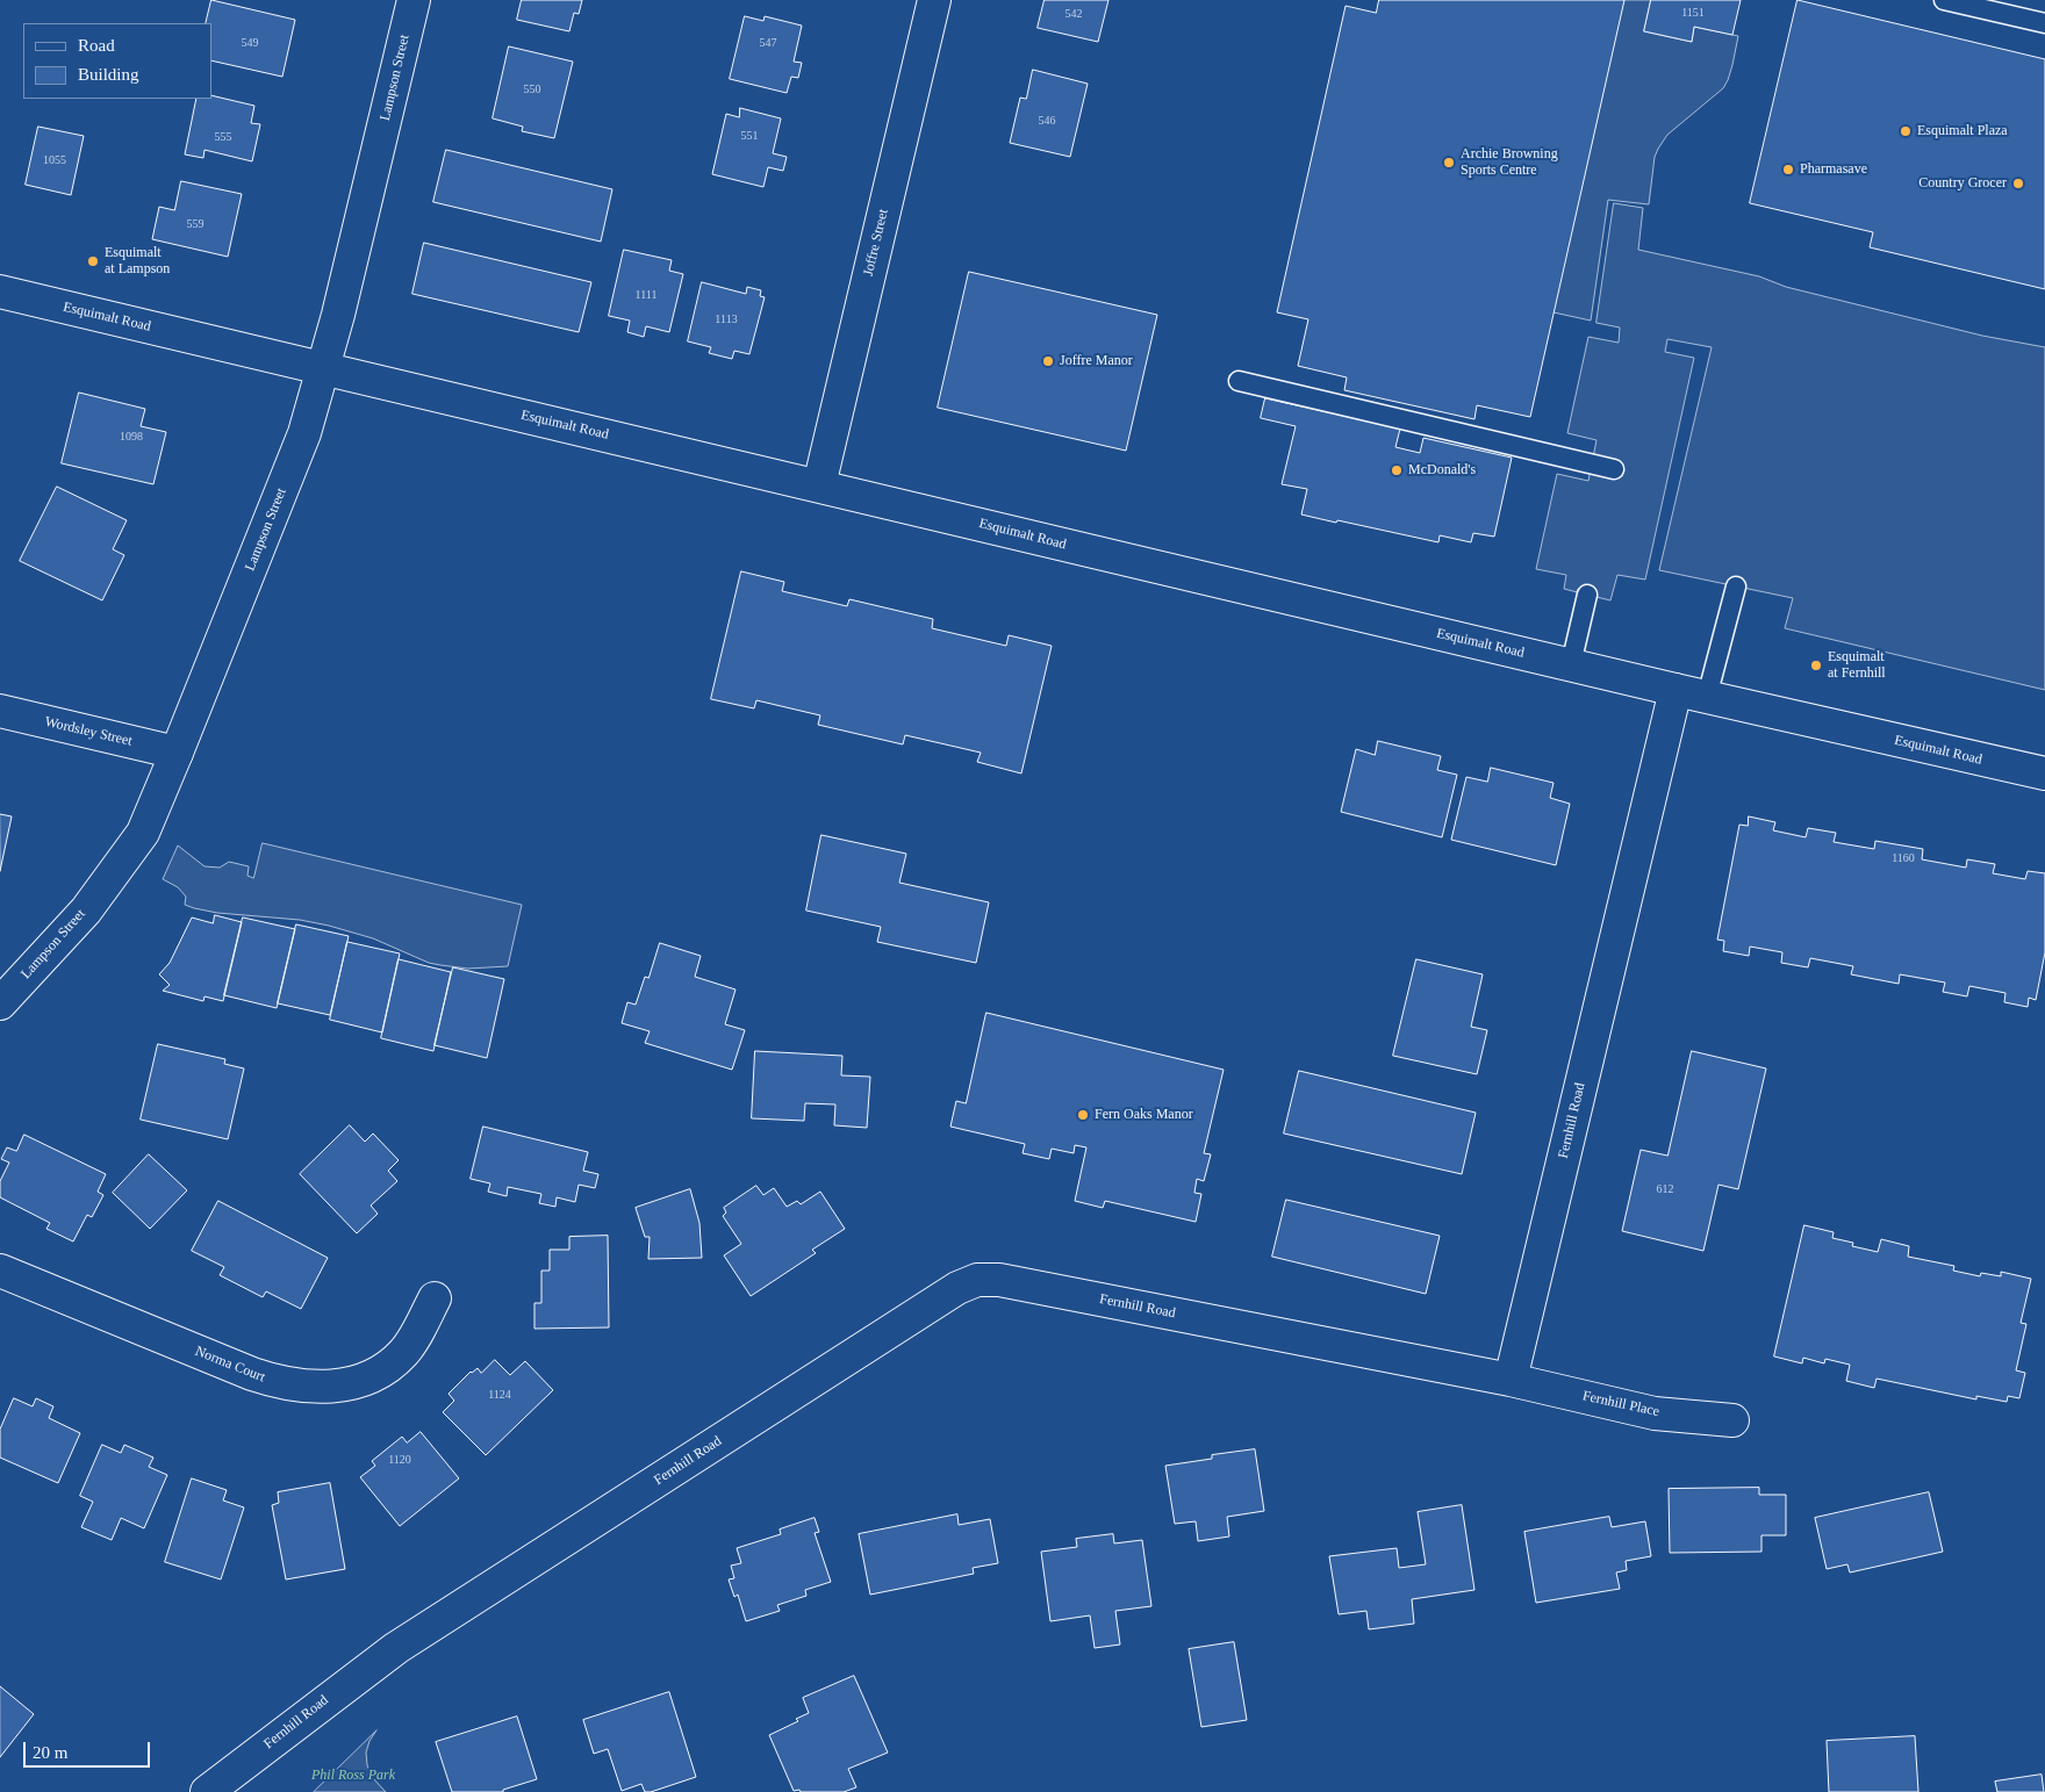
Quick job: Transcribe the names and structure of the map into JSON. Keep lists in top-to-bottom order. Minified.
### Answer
{"streets":{"street":["Lampson Street","Joffre Street","Esquimalt Road","Wordsley Street","Fernhill Road","Norma Court","Fernhill Place"]},"crossings":[["Lampson Street","Esquimalt Road"],["Lampson Street","Wordsley Street"],["Joffre Street","Esquimalt Road"],["Esquimalt Road","Fernhill Road"],["Fernhill Road","Fernhill Place"]],"parks":["Phil Ross Park"],"places":["Esquimalt Plaza","Archie Browning Sports Centre","Pharmasave","Country Grocer","Esquimalt at Lampson","Joffre Manor","McDonald's","Esquimalt at Fernhill","Fern Oaks Manor"],"house_numbers":["1151","542","549","547","550","546","551","555","1055","559","1111","1113","1098","1160","612","1124","1120"],"legend":["Road","Building"],"scale_bar":"20 m"}
